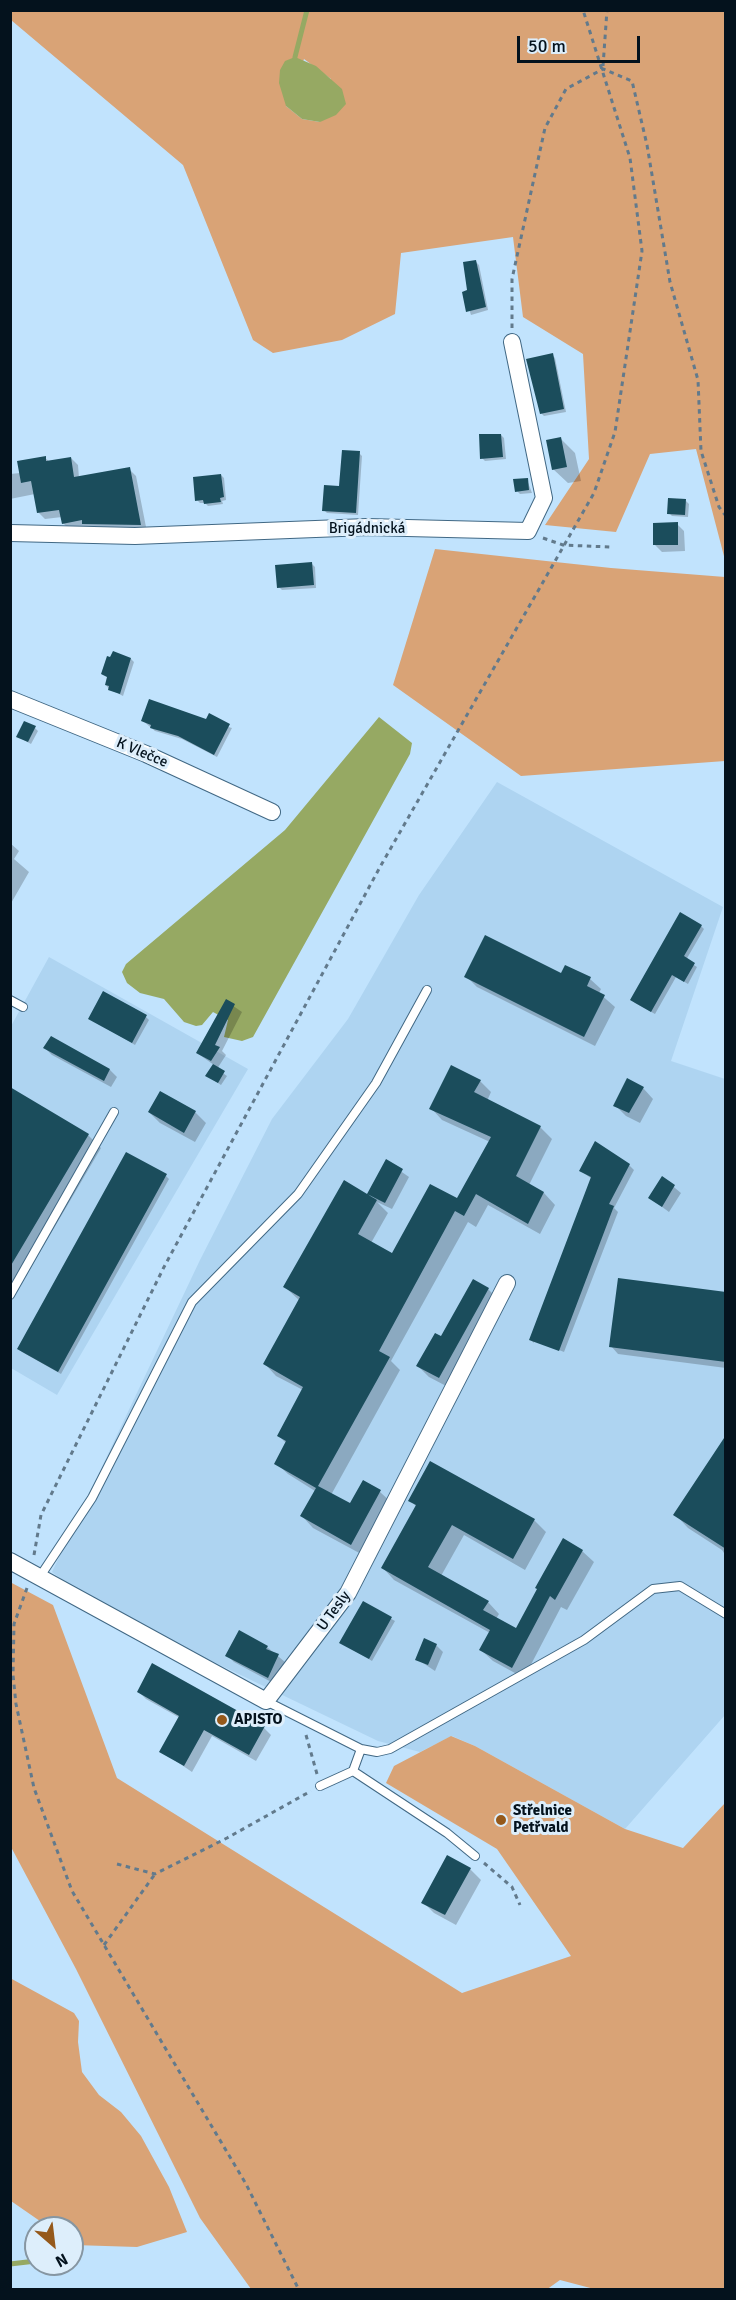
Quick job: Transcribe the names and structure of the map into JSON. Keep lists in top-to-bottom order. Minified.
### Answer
{"streets":{"street":["Brigádnická","K Vlečce","U Tesly"]},"places":["APISTO","Střelnice Petřvald"],"scale_bar":"50 m","north":"bottom right"}
